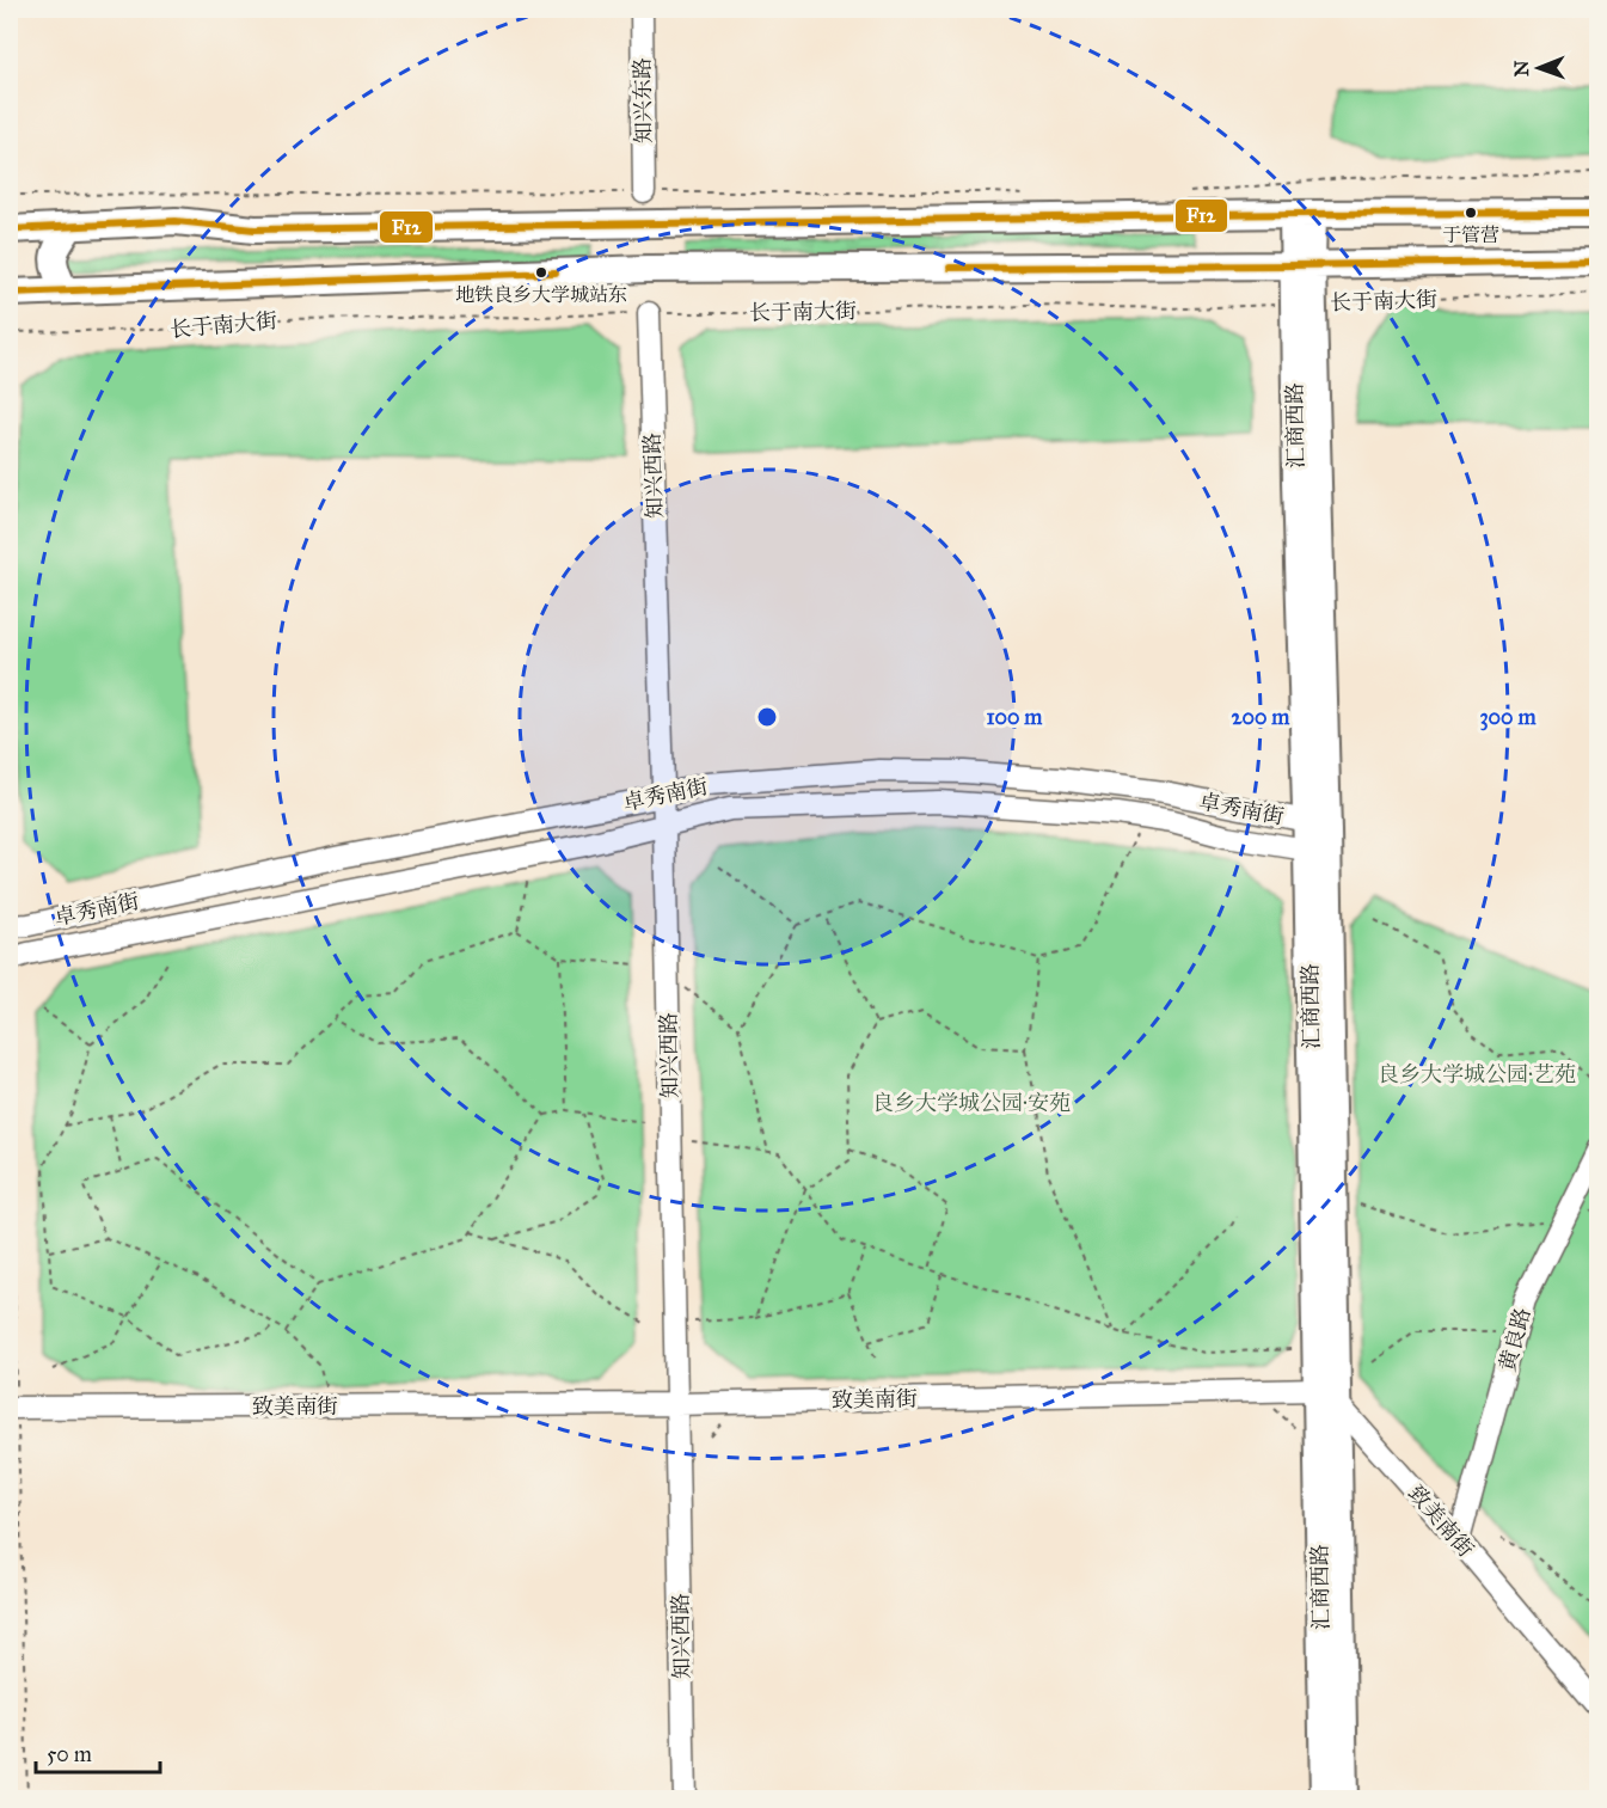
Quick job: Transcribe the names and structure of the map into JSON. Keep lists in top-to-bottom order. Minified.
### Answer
{"streets":{"main road":["长于南大街","汇商西路"],"street":["知兴东路","知兴西路","卓秀南街","黄良路","致美南街"]},"crossings":[["长于南大街","汇商西路"],["长于南大街","知兴西路"],["汇商西路","卓秀南街"],["汇商西路","致美南街"],["知兴西路","卓秀南街"],["知兴西路","致美南街"],["黄良路","致美南街"]],"parks":["良乡大学城公园·艺苑","良乡大学城公园·安苑"],"places":["于管营","地铁良乡大学城站东"],"lines":["transit line F12"],"scale_bar":"50 m","north":"left","rings":["100 m","200 m","300 m"]}
